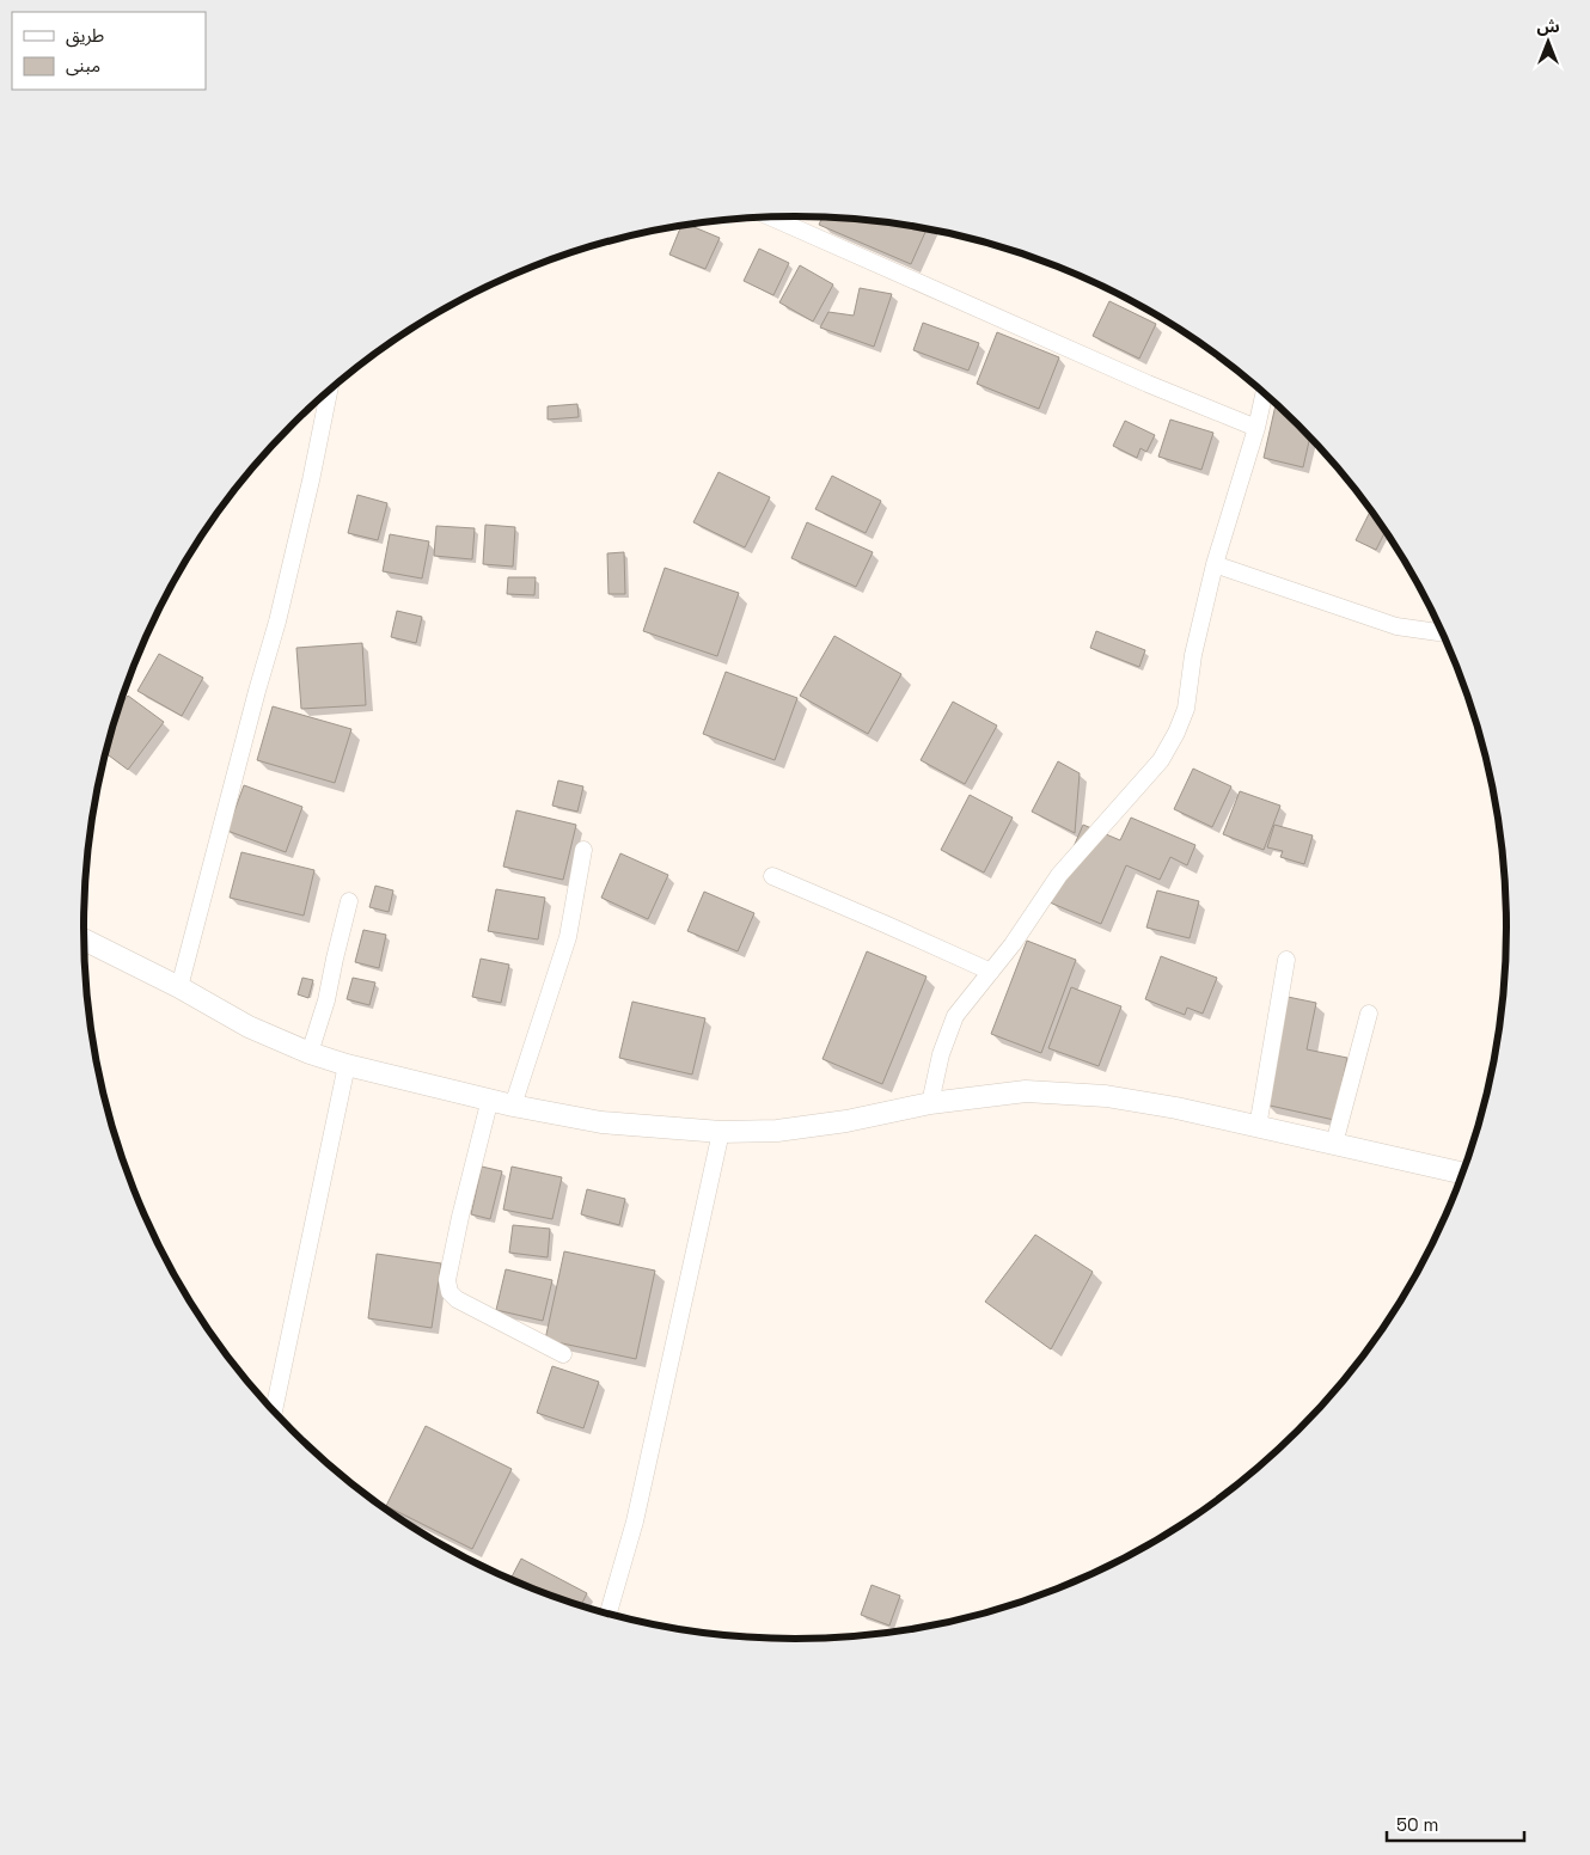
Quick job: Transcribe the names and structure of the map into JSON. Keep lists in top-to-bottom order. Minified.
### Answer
{"legend":["طريق","مبنى"],"scale_bar":"50 m","north":"top"}
